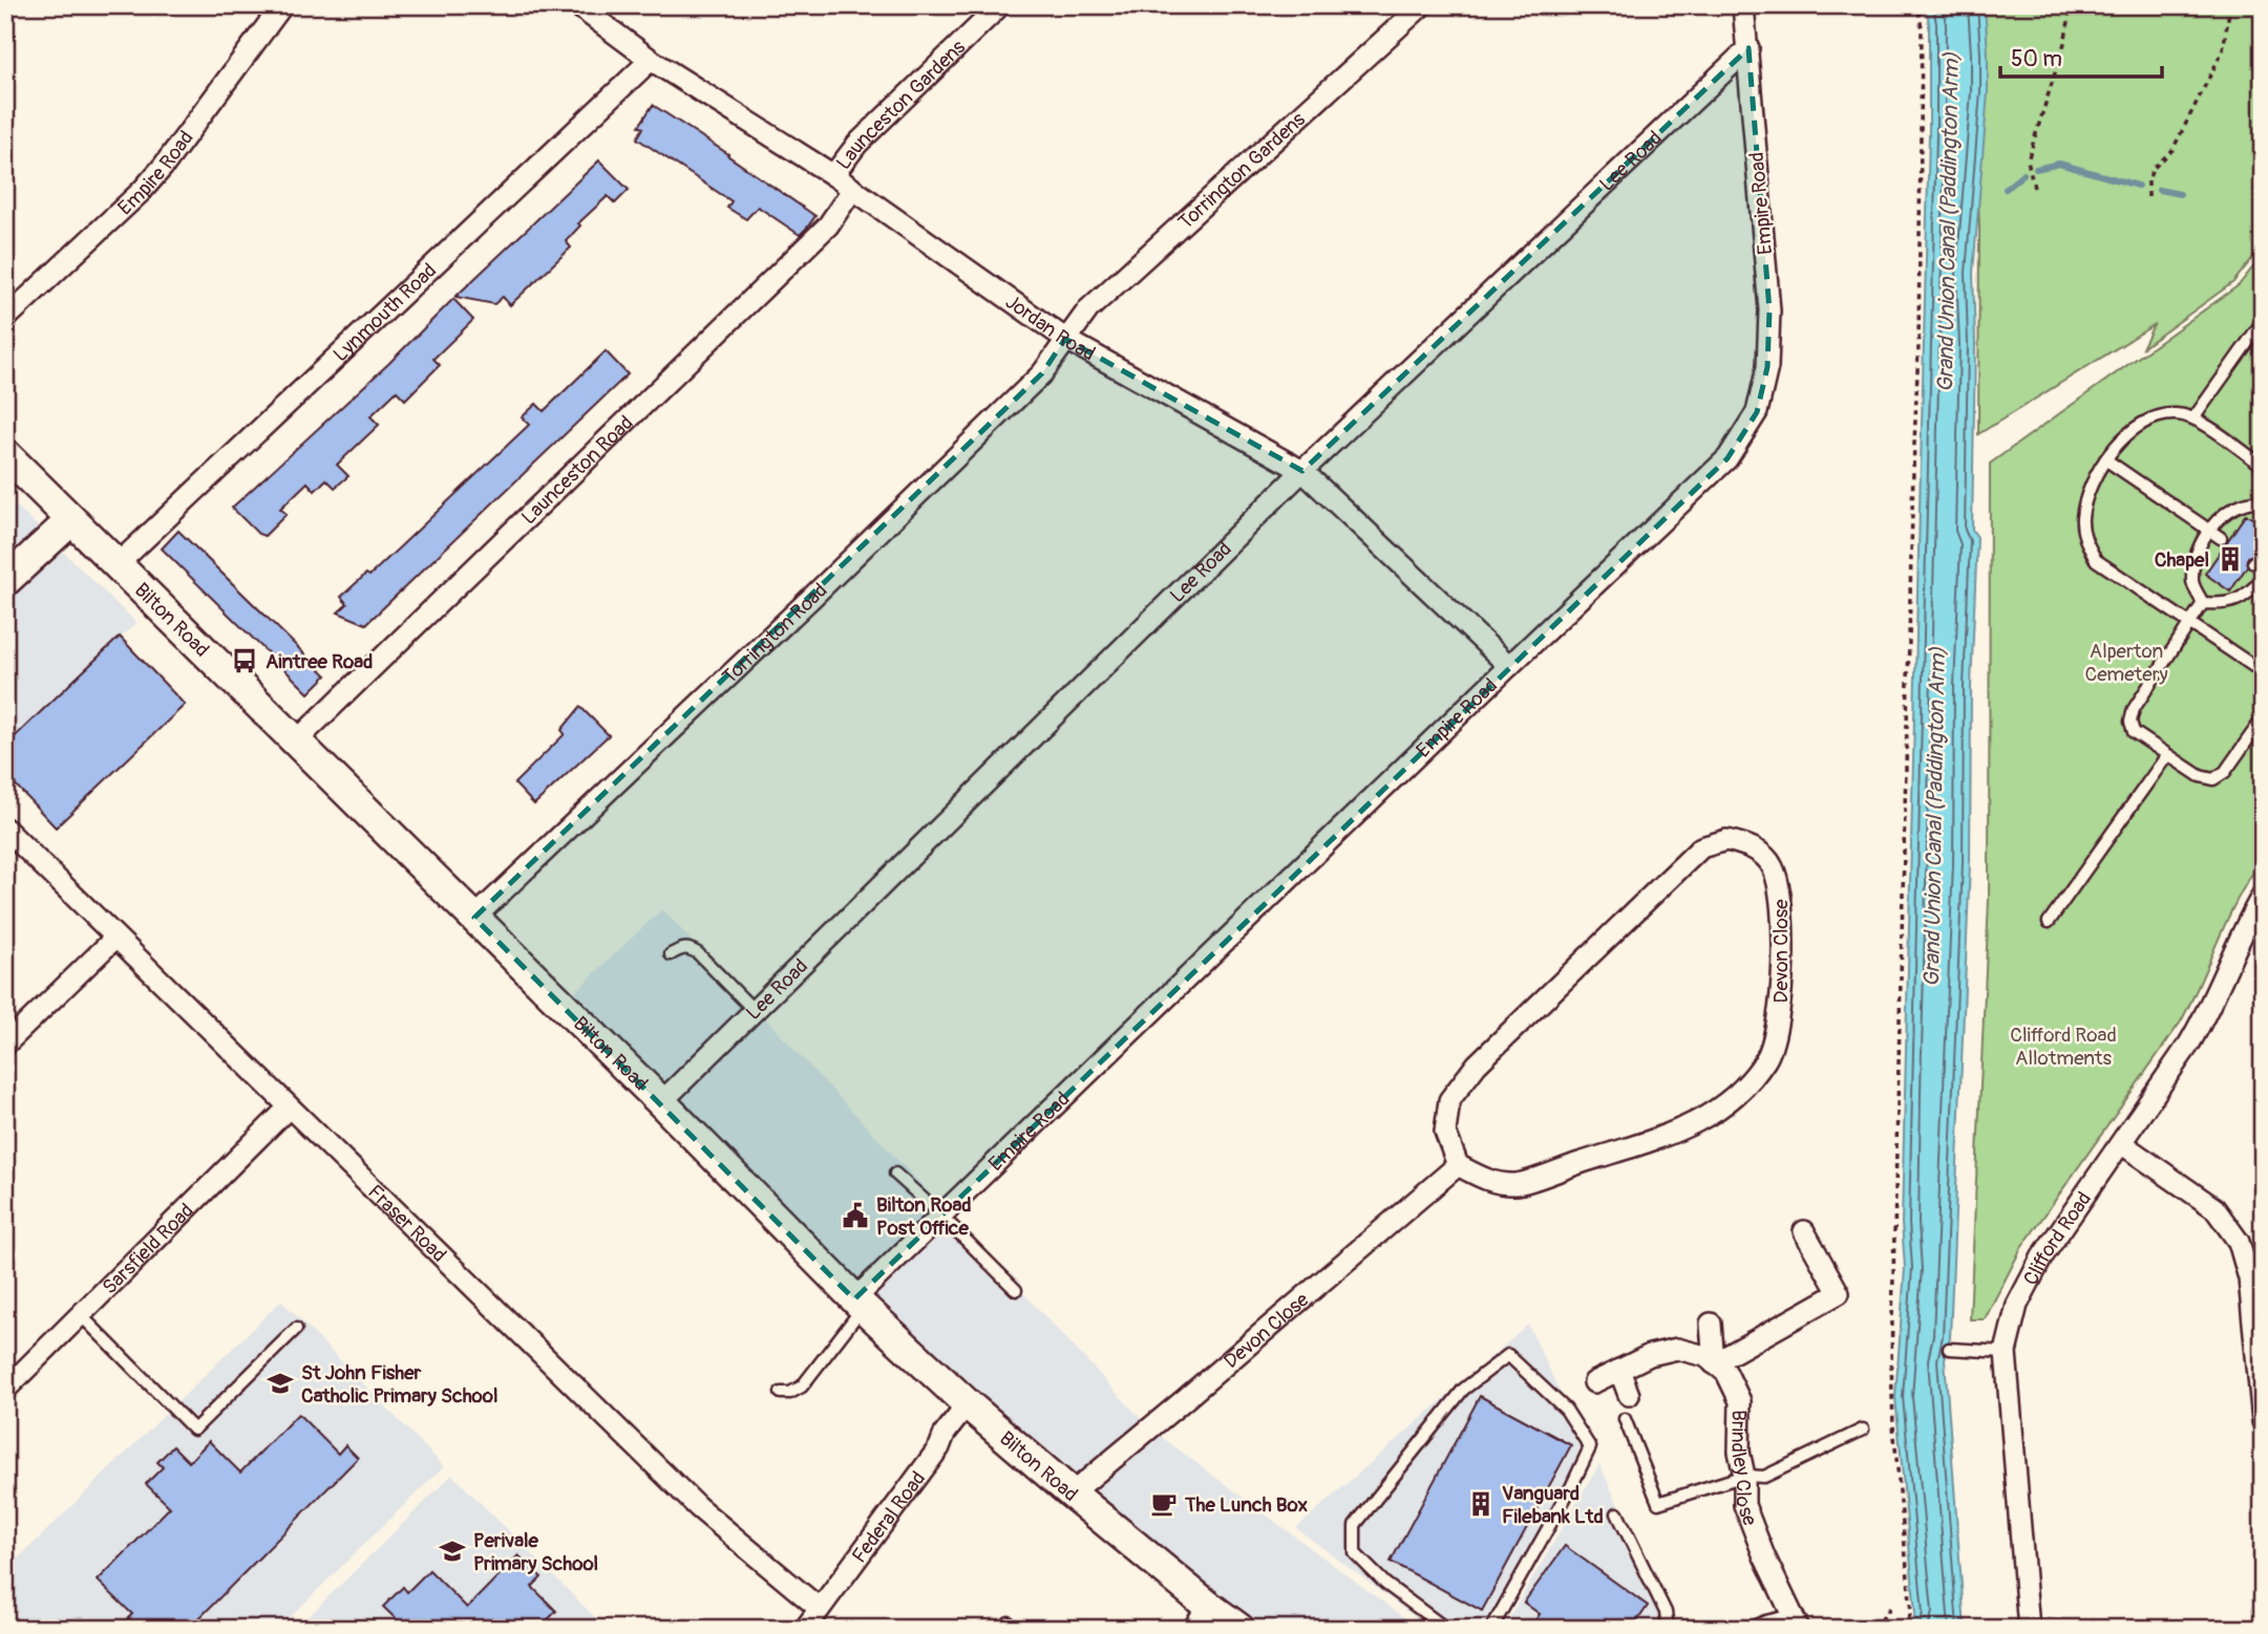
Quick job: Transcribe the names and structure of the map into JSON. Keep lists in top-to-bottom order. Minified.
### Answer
{"streets":{"street":["Launceston Gardens","Lee Road","Torrington Gardens","Empire Road","Lynmouth Road","Jordan Road","Launceston Road","Bilton Road","Torrington Road","Devon Close","Fraser Road","Clifford Road","Sarsfield Road","Brindley Close","Federal Road"]},"crossings":[["Launceston Gardens","Jordan Road"],["Lee Road","Empire Road"],["Lee Road","Jordan Road"],["Lee Road","Bilton Road"],["Torrington Gardens","Jordan Road"],["Torrington Gardens","Torrington Road"],["Empire Road","Jordan Road"],["Empire Road","Bilton Road"],["Lynmouth Road","Jordan Road"],["Lynmouth Road","Bilton Road"],["Jordan Road","Launceston Road"],["Jordan Road","Torrington Road"],["Launceston Road","Bilton Road"],["Bilton Road","Torrington Road"],["Bilton Road","Devon Close"],["Bilton Road","Federal Road"],["Fraser Road","Sarsfield Road"],["Fraser Road","Federal Road"]],"water":["Grand Union Canal (Paddington Arm)"],"parks":["Alperton Cemetery","Clifford Road Allotments"],"places":{"building":["Chapel","Vanguard Filebank Ltd"],"bus stop":["Aintree Road"],"public building":["Bilton Road Post Office"],"school or university":["St John Fisher Catholic Primary School","Perivale Primary School"],"cafe":["The Lunch Box"]},"scale_bar":"50 m"}
